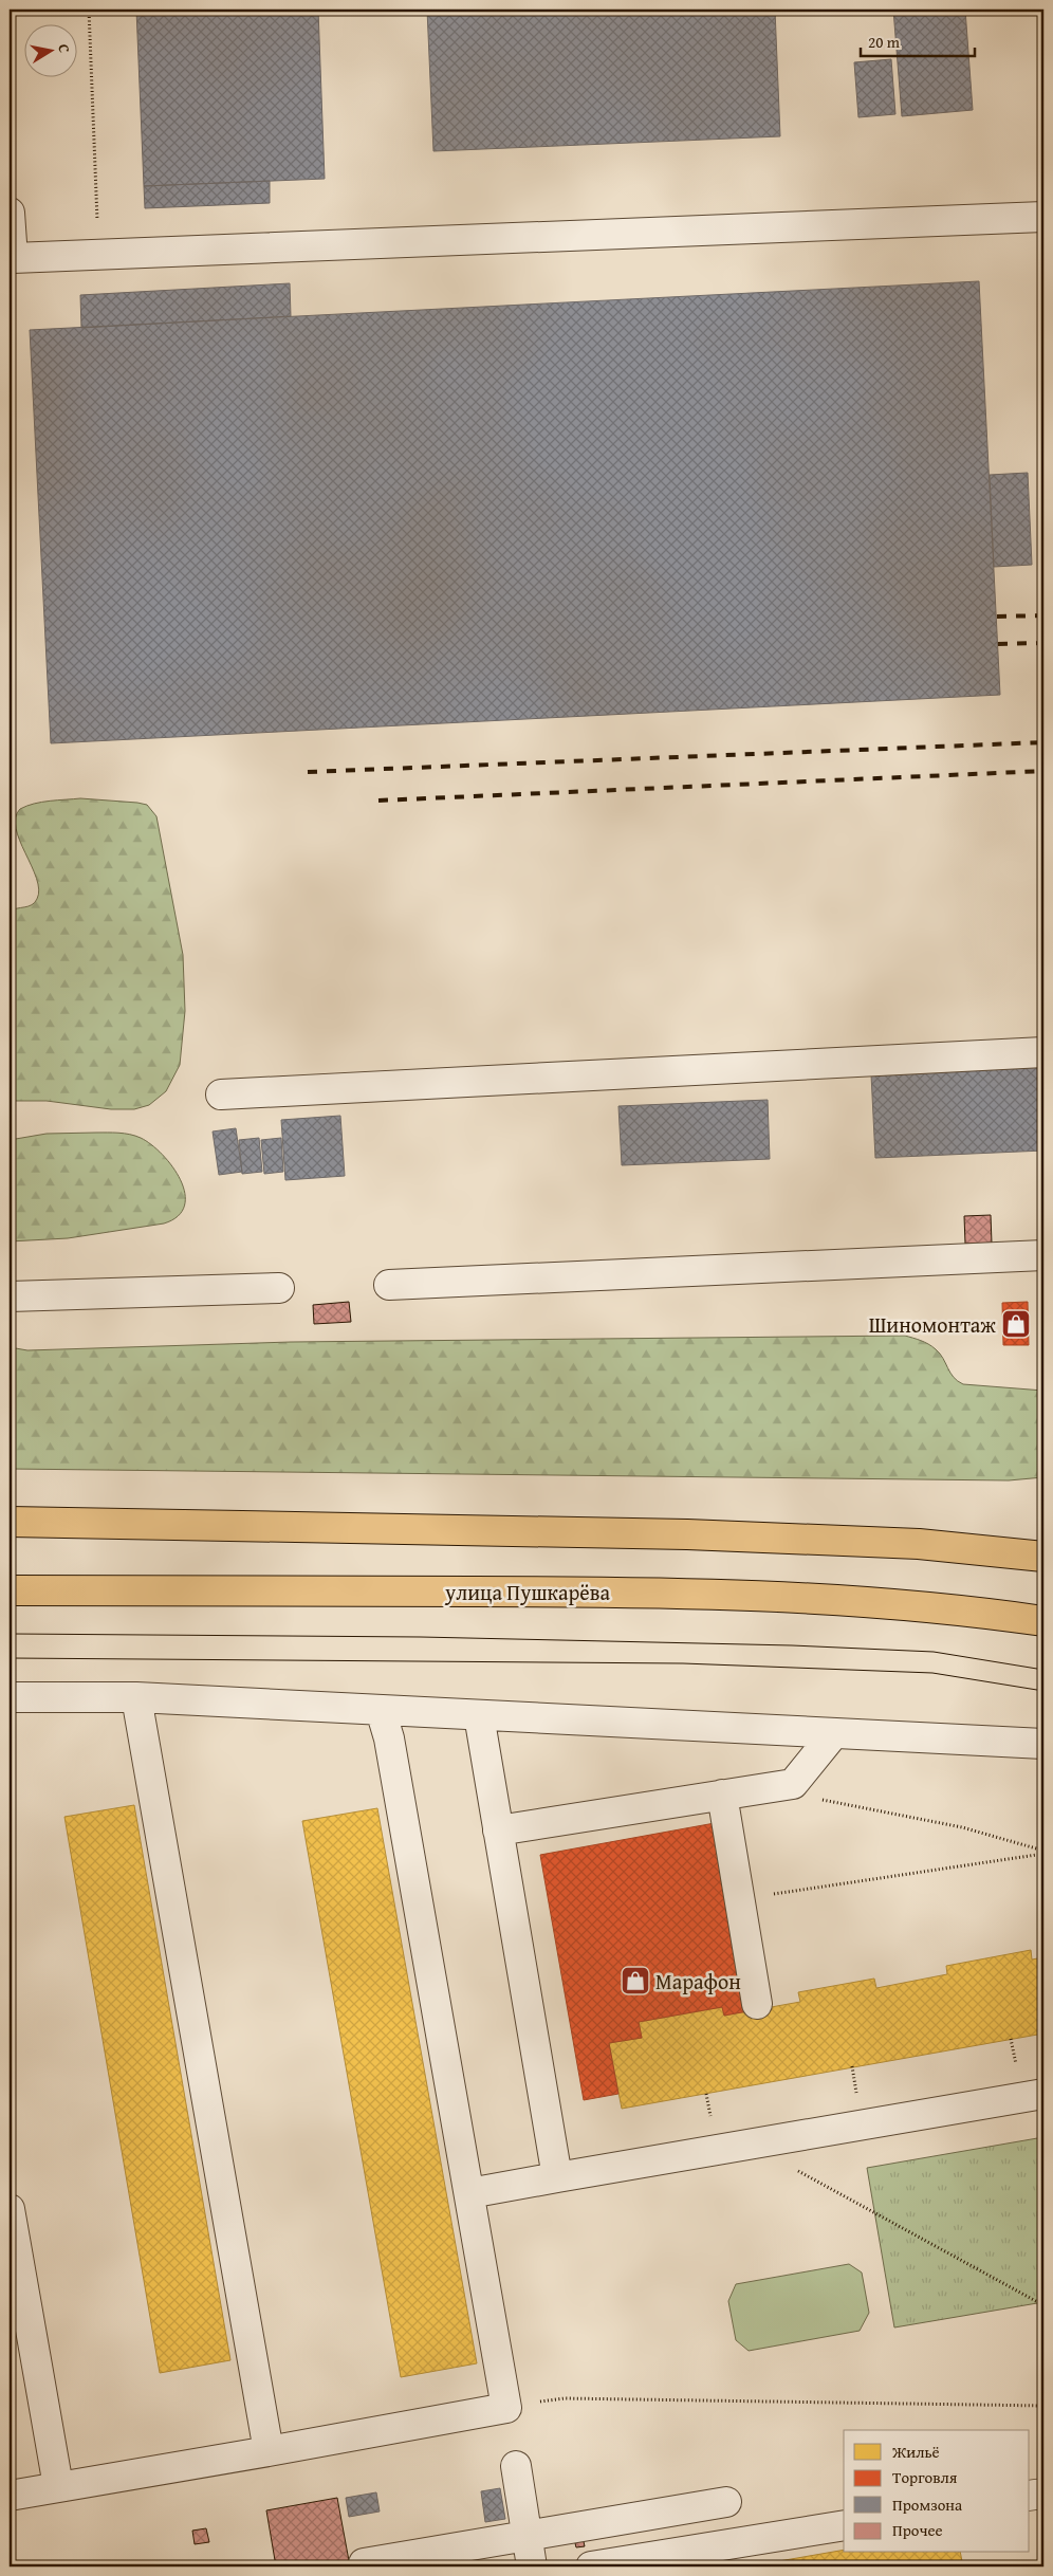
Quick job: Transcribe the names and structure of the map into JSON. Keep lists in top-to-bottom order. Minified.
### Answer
{"streets":{"main road":["улица Пушкарёва"]},"places":{"shop":["Шиномонтаж","Марафон"]},"legend":["Жильё","Торговля","Промзона","Прочее"],"scale_bar":"20 m","north":"right"}
